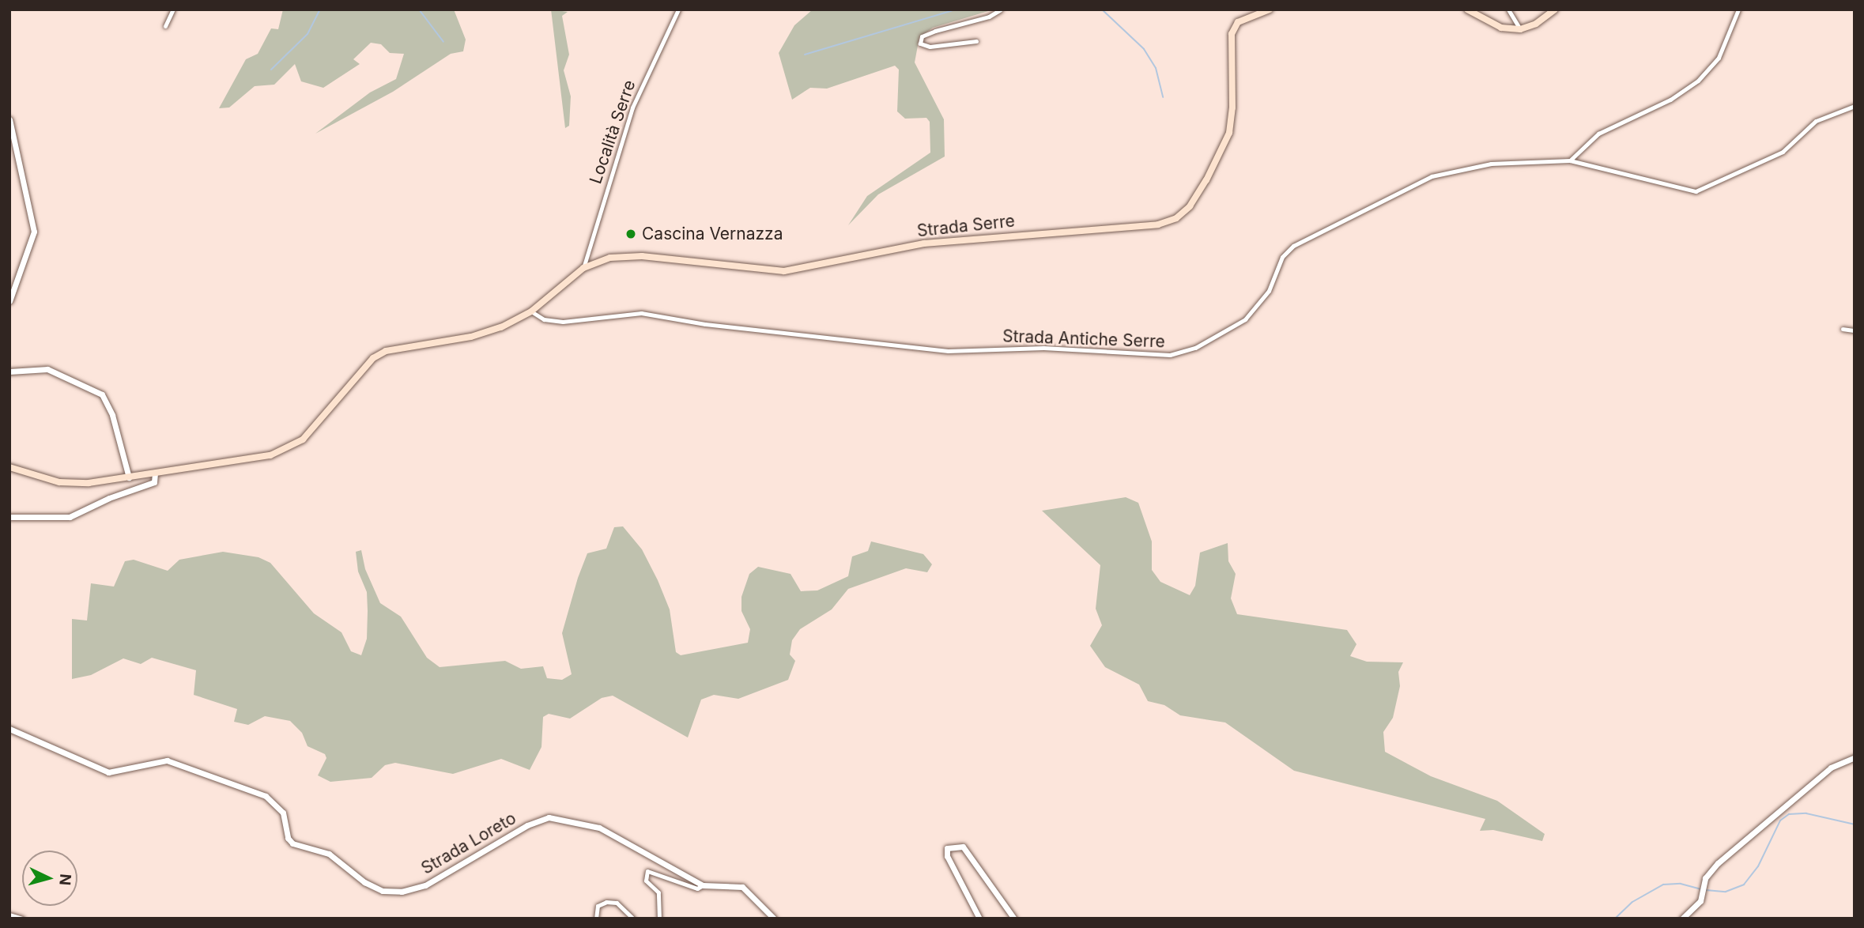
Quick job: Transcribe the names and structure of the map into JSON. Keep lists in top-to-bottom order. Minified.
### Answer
{"streets":{"main road":["Strada Serre"],"street":["Località Serre","Strada Antiche Serre","Strada Loreto"]},"crossings":[["Località Serre","Strada Serre"],["Strada Serre","Strada Antiche Serre"]],"places":["Cascina Vernazza"],"north":"right"}
